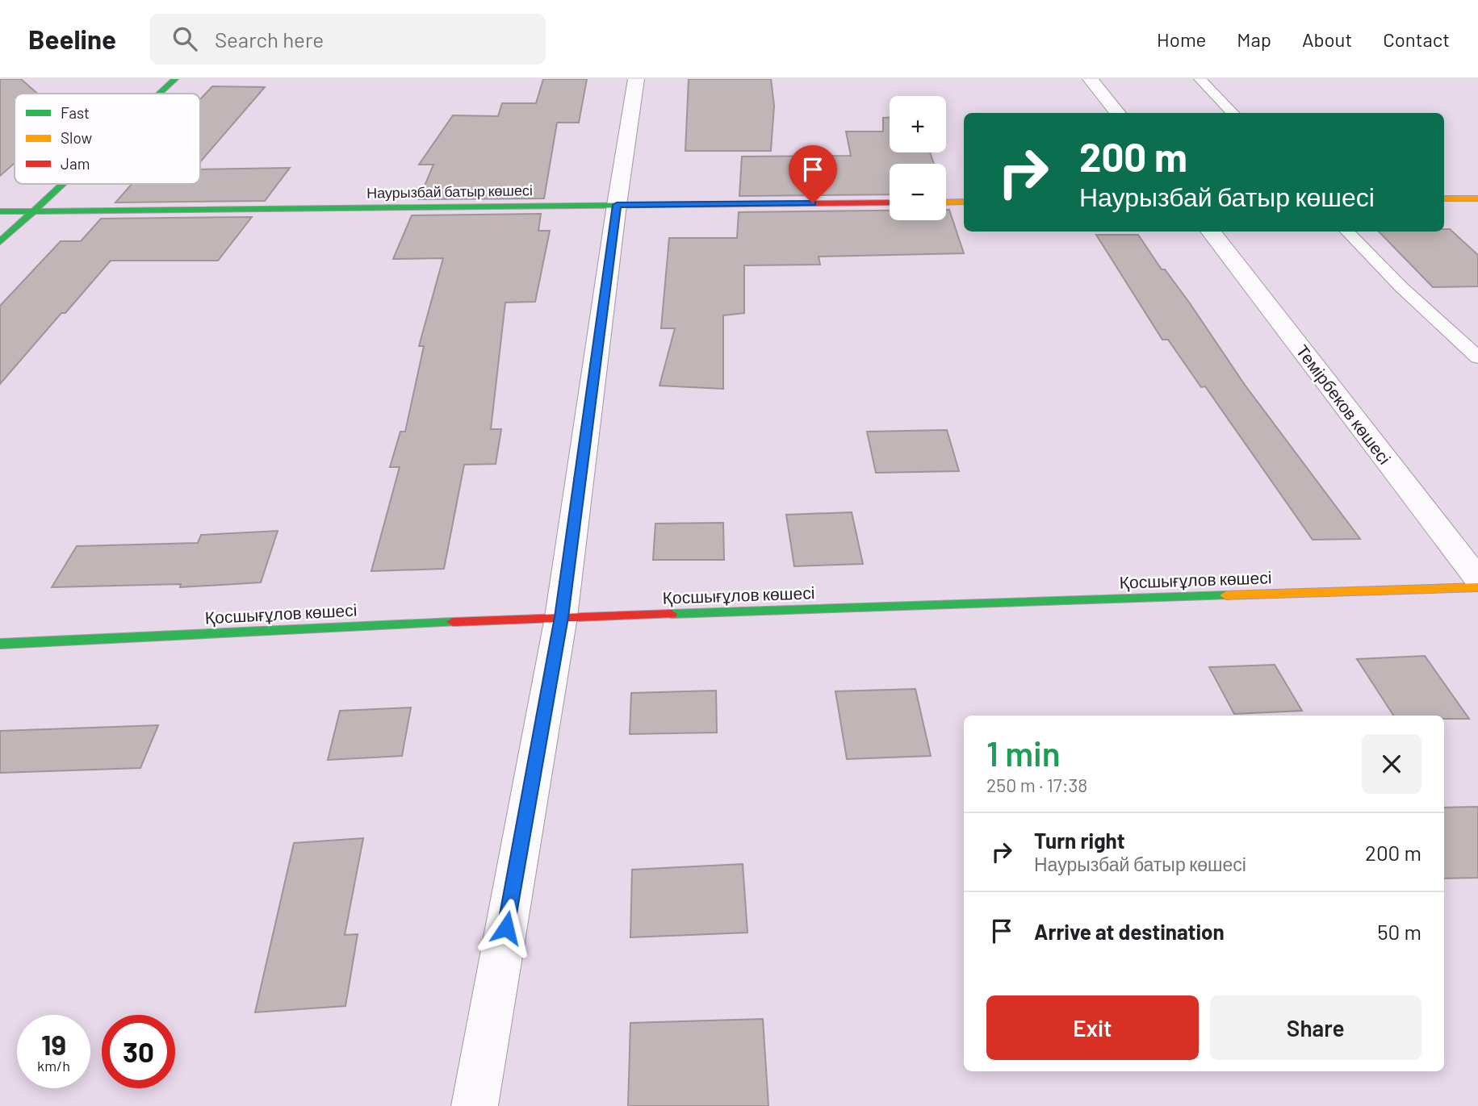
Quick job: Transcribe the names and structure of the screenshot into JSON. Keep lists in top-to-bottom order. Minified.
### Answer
{"streets":{"street":["Наурызбай батыр көшесі","Темірбеков көшесі","Қосшығұлов көшесі"]},"legend":["Fast","Slow","Jam"],"page":{"header":"Beeline","search":"Search here","nav":["Home","Map","About","Contact"],"map_buttons":["+","−"],"turn":["200 m","Наурызбай батыр көшесі"],"heading":["1 min","250 m · 17:38"],"list":[{"name":"Turn right","note":"Наурызбай батыр көшесі","value":"200 m"},{"name":"Arrive at destination","value":"50 m"}],"buttons":["Exit","Share"],"speed":"19 km/h","limit":"30"}}
